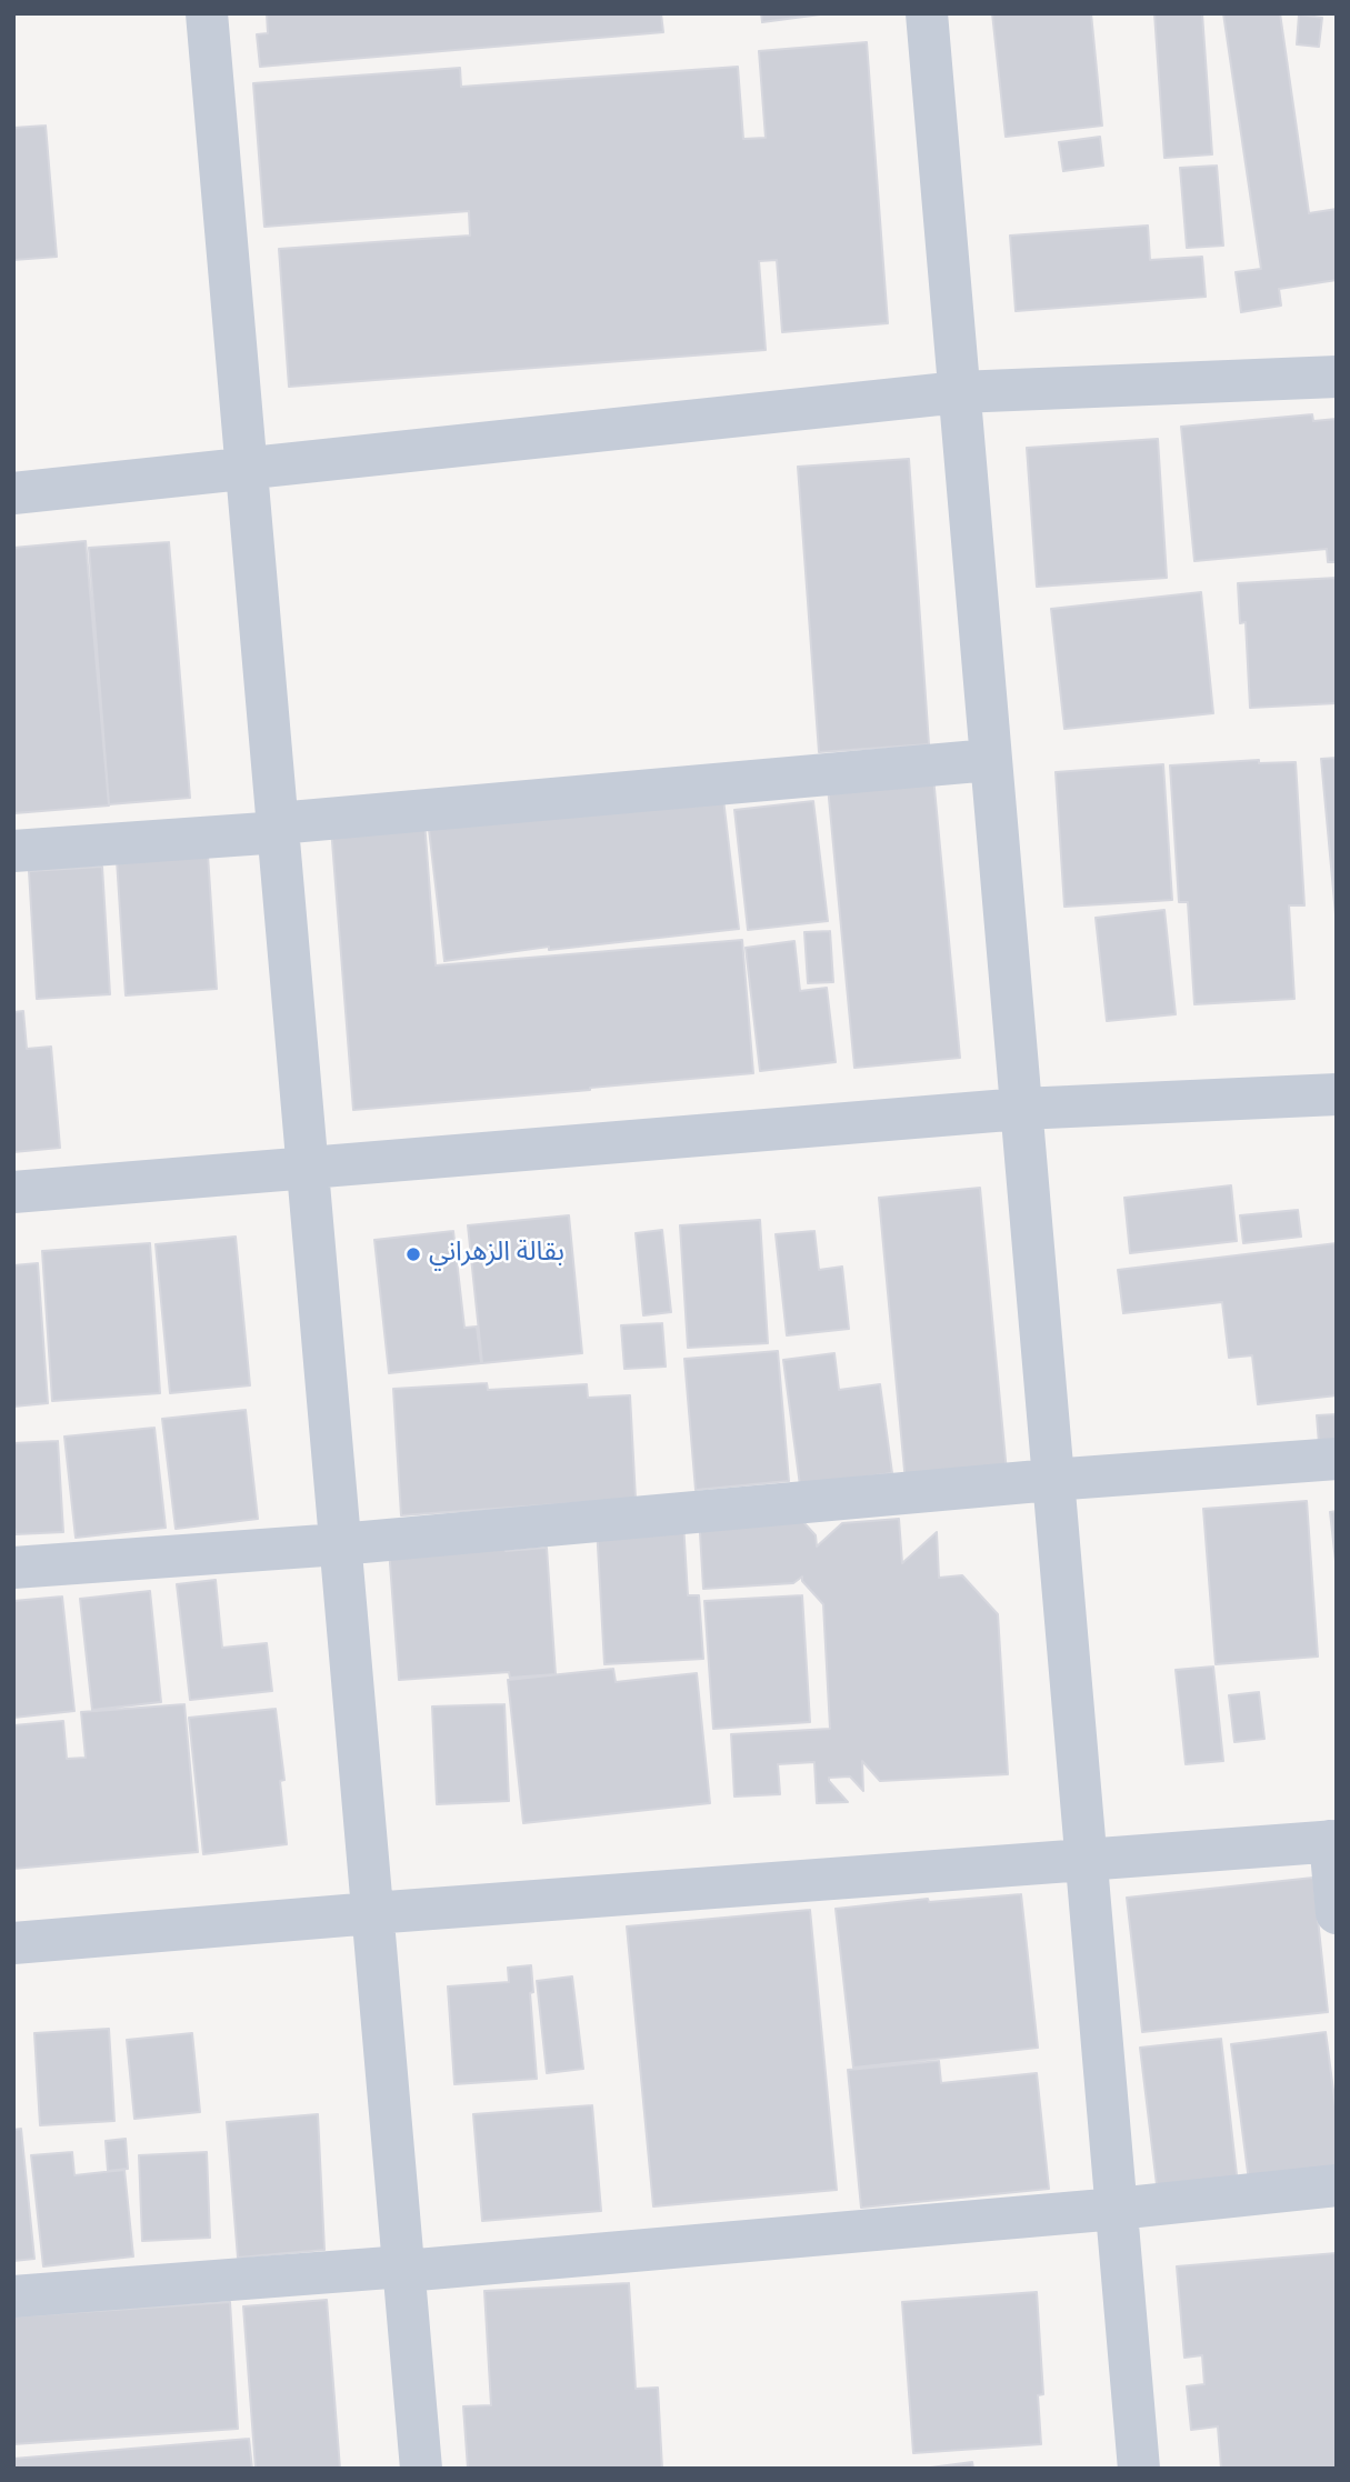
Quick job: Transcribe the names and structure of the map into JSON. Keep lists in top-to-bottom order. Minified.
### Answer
{"places":["بقالة الزهراني"]}
